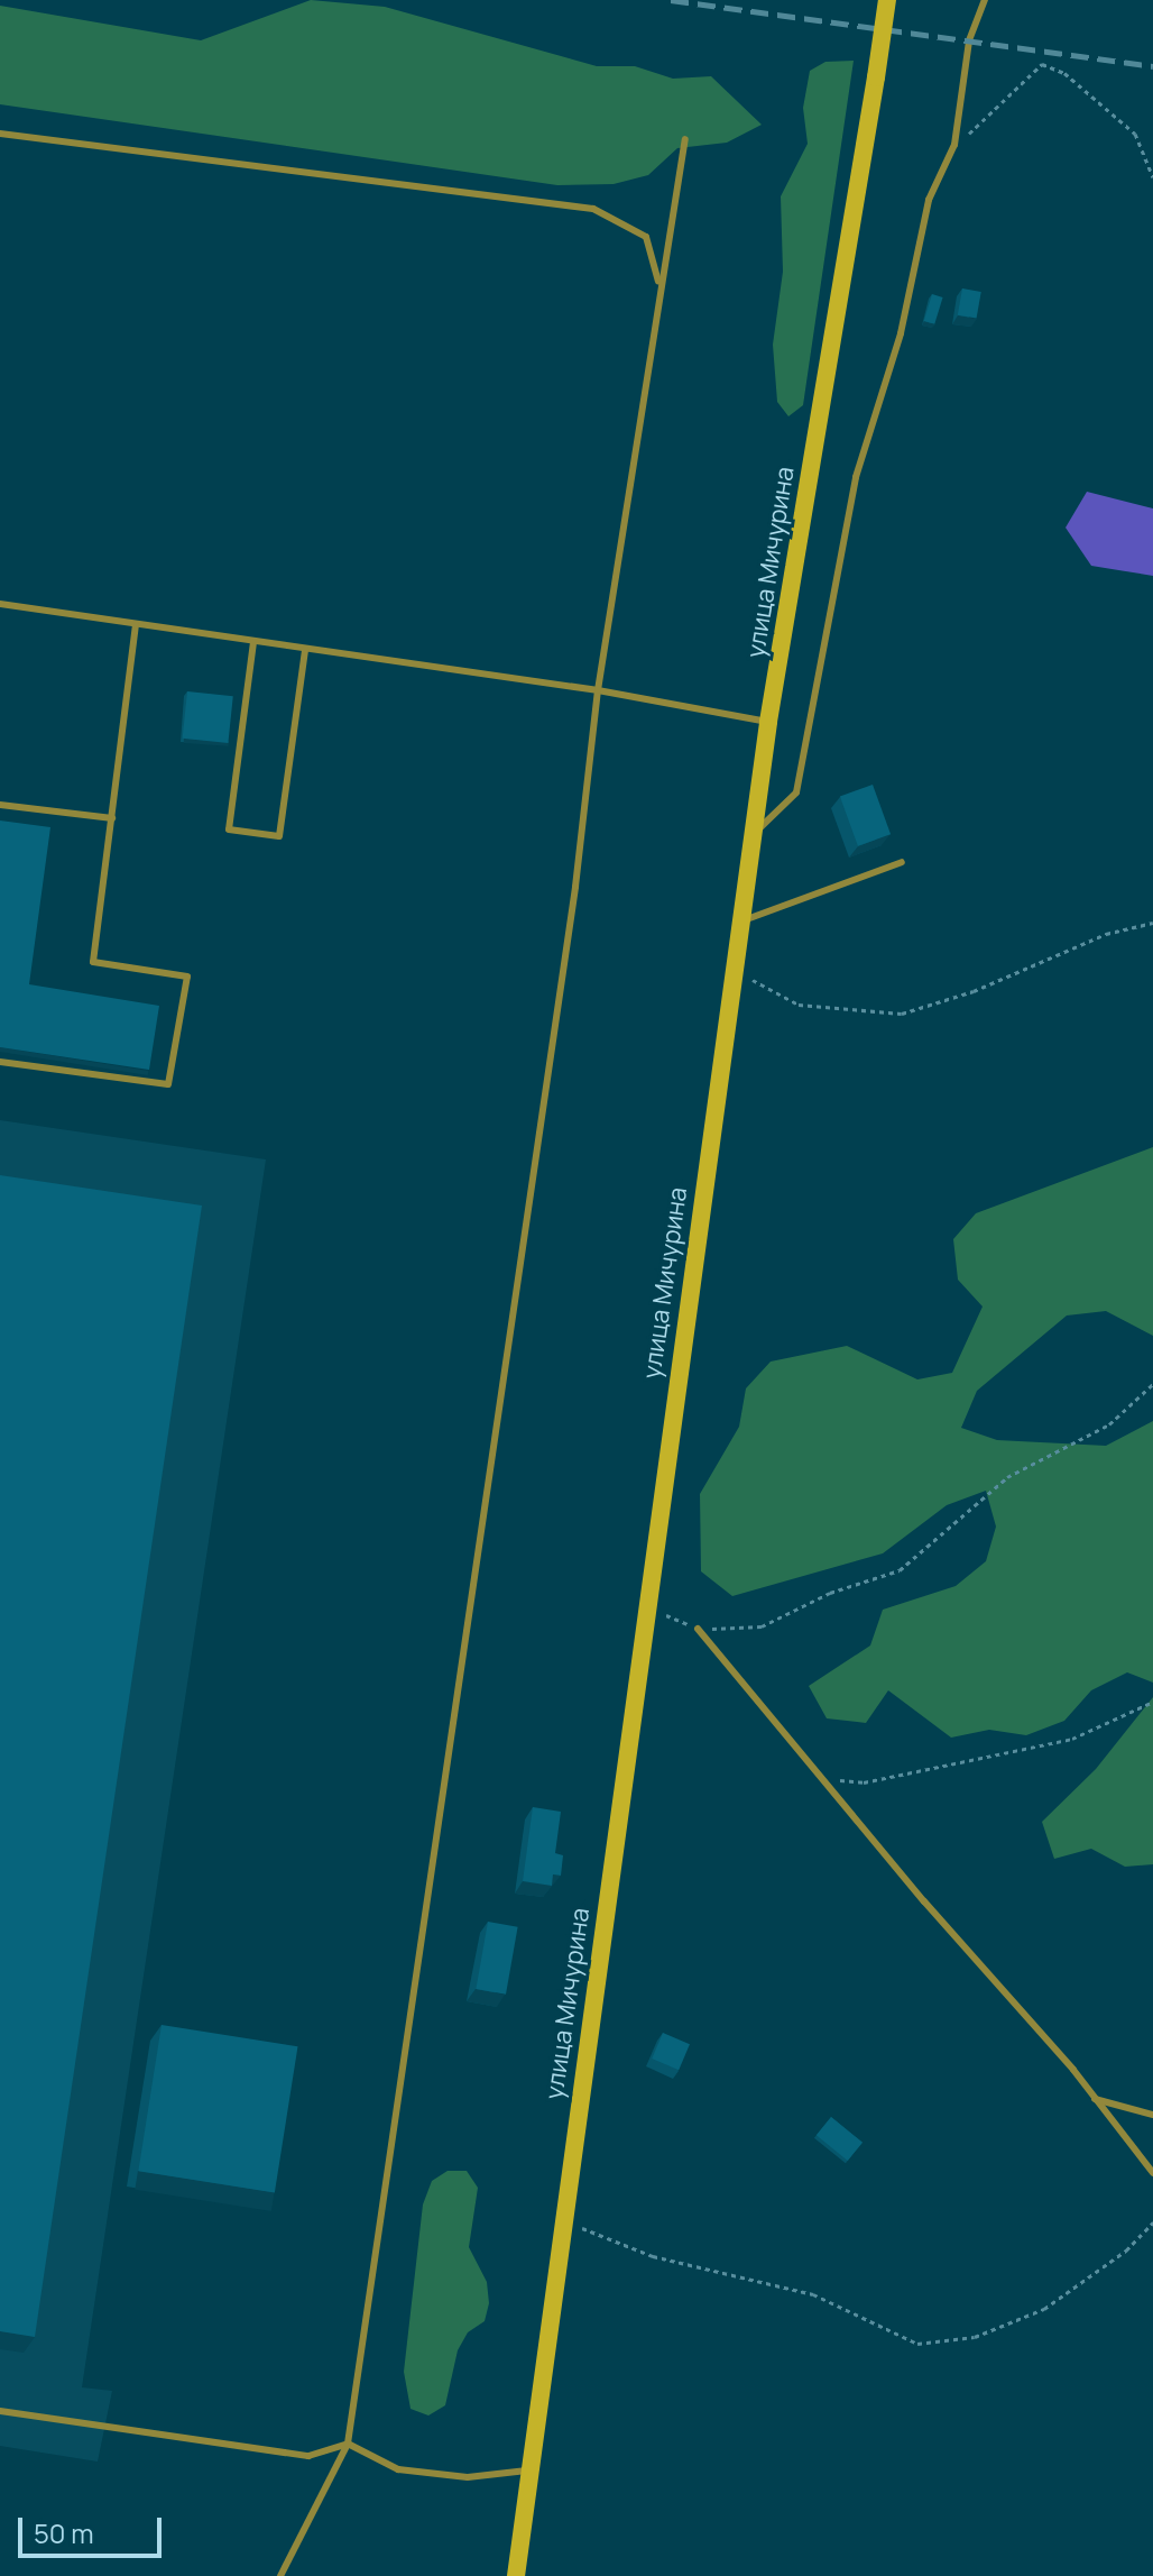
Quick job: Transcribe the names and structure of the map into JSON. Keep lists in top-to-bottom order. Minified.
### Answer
{"streets":{"main road":["улица Мичурина"]},"scale_bar":"50 m"}
